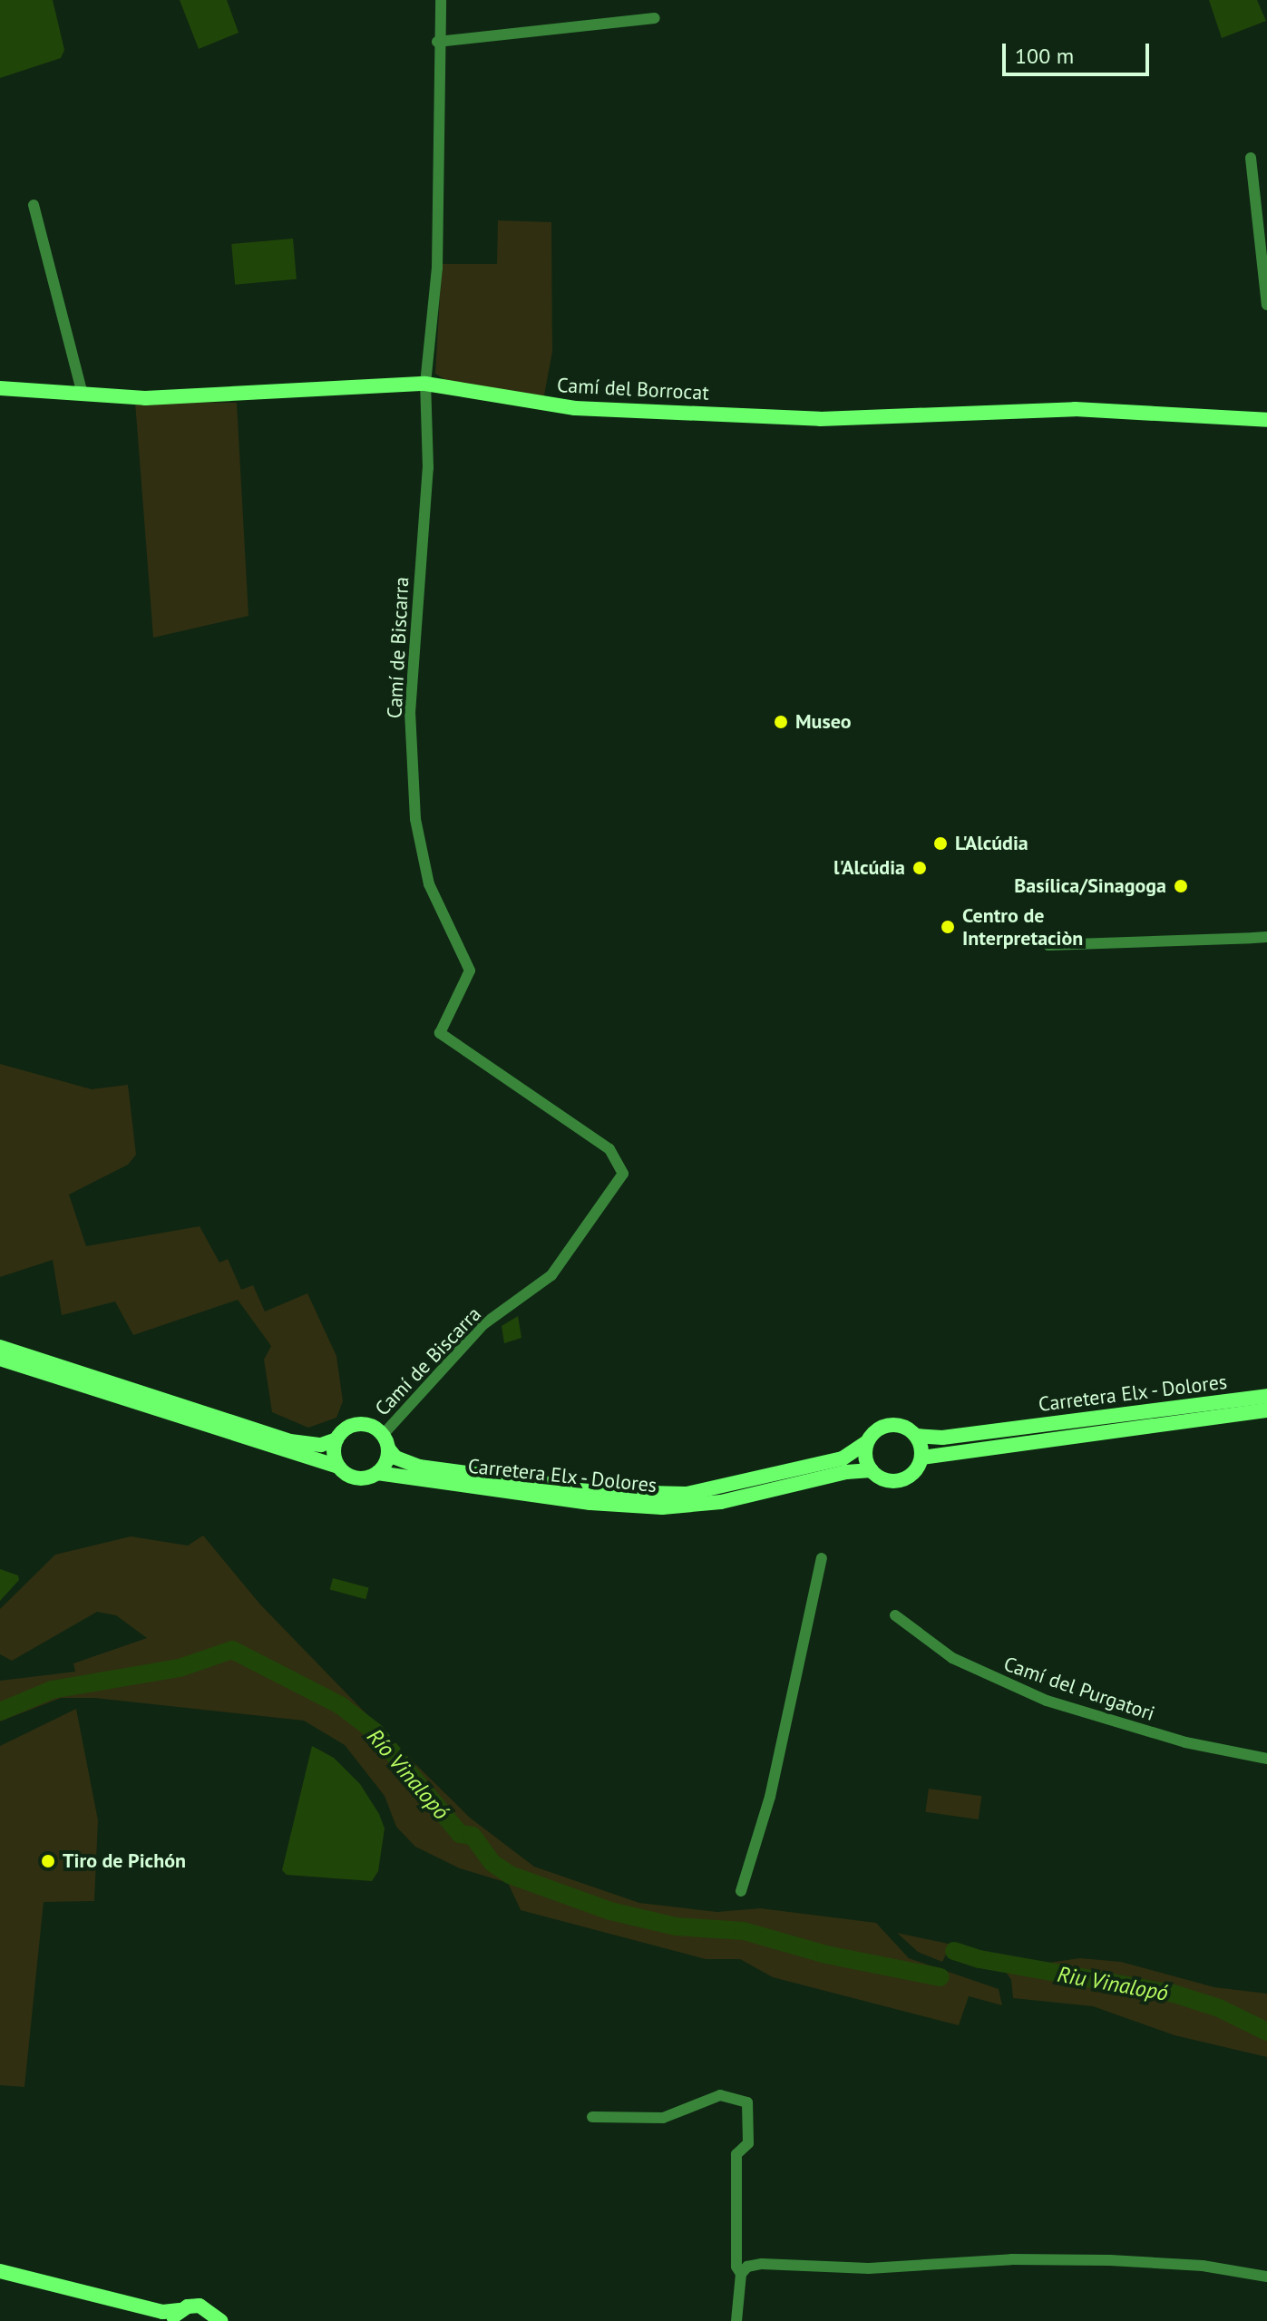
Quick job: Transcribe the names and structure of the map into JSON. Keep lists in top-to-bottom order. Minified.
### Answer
{"streets":{"main road":["Camí del Borrocat","Carretera Elx - Dolores"],"street":["Camí de Biscarra","Camí del Purgatori"]},"crossings":[["Camí del Borrocat","Camí de Biscarra"],["Camí de Biscarra","Carretera Elx - Dolores"]],"water":["Río Vinalopó","Riu Vinalopó"],"places":["Museo","L'Alcúdia","l'Alcúdia","Basílica/Sinagoga","Centro de Interpretaciòn","Tiro de Pichón"],"scale_bar":"100 m"}
